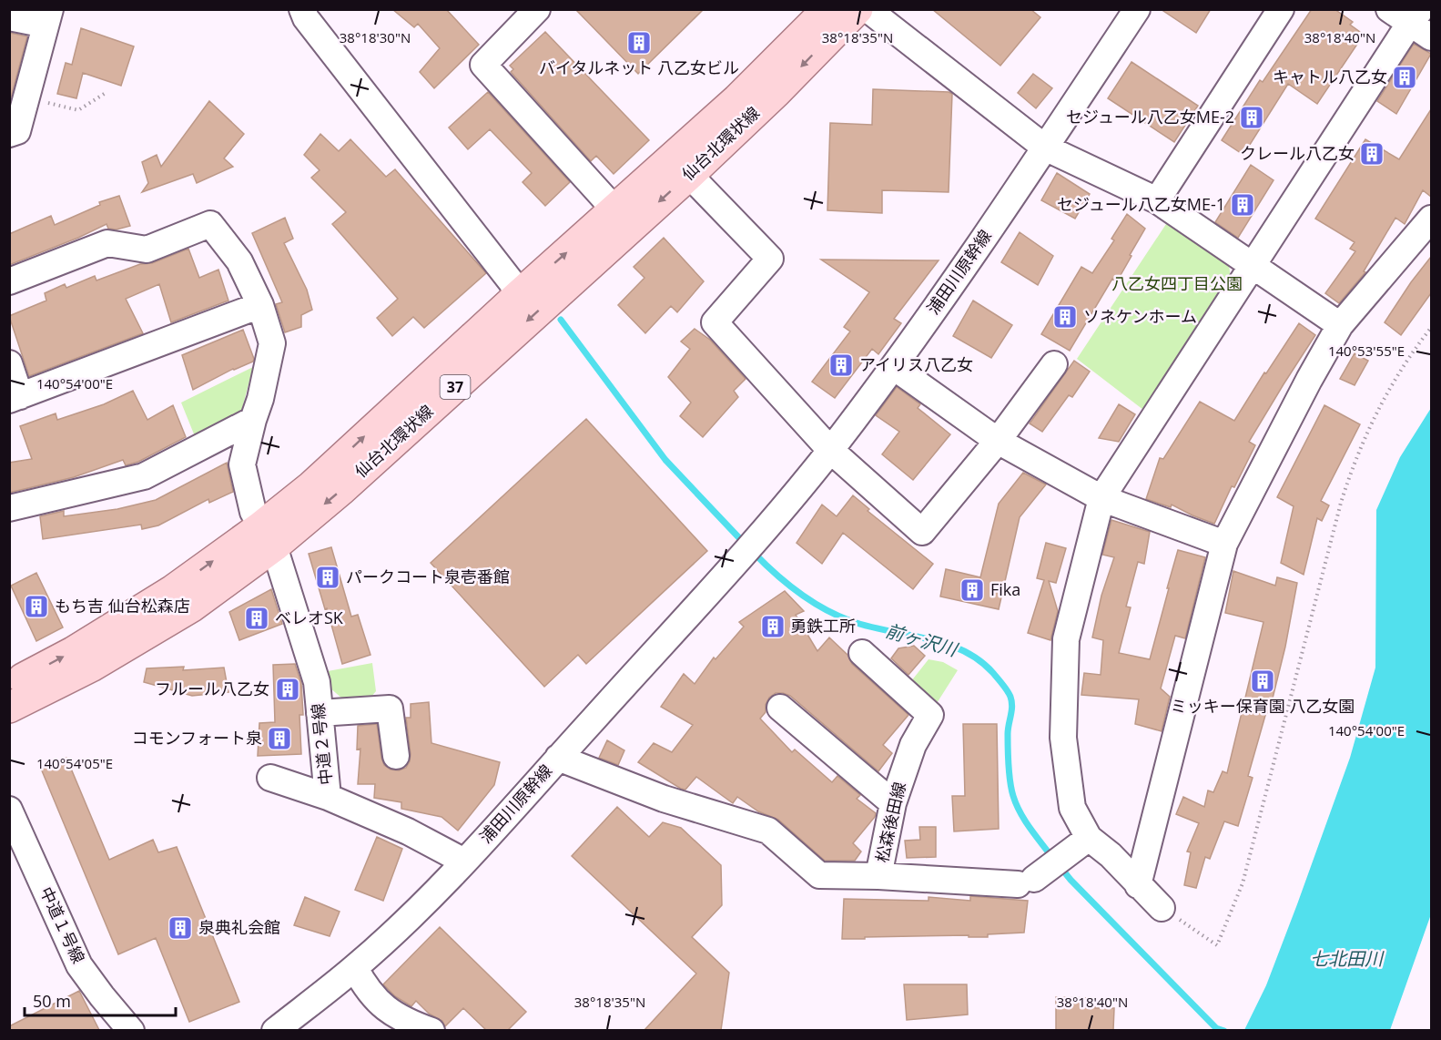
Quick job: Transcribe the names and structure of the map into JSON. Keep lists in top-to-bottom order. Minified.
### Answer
{"streets":{"main road":["仙台北環状線","37"],"street":["浦田川原幹線","中道２号線","松森後田線","中道１号線"]},"crossings":[["仙台北環状線","中道２号線"],["浦田川原幹線","中道２号線"],["浦田川原幹線","松森後田線"]],"water":["前ヶ沢川","七北田川"],"parks":["八乙女四丁目公園"],"places":{"building":["バイタルネット 八乙女ビル","キャトル八乙女","セジュール八乙女ME-2","クレール八乙女","セジュール八乙女ME-1","ソネケンホーム","アイリス八乙女","パークコート泉壱番館","Fika","もち吉 仙台松森店","ベレオSK","勇鉄工所","ミッキー保育園 八乙女園","フルール八乙女","コモンフォート泉","泉典礼会館"]},"scale_bar":"50 m","coordinates":["38°18'30\"N","38°18'35\"N","38°18'40\"N","140°53'55\"E","140°54'00\"E","140°54'05\"E"]}
